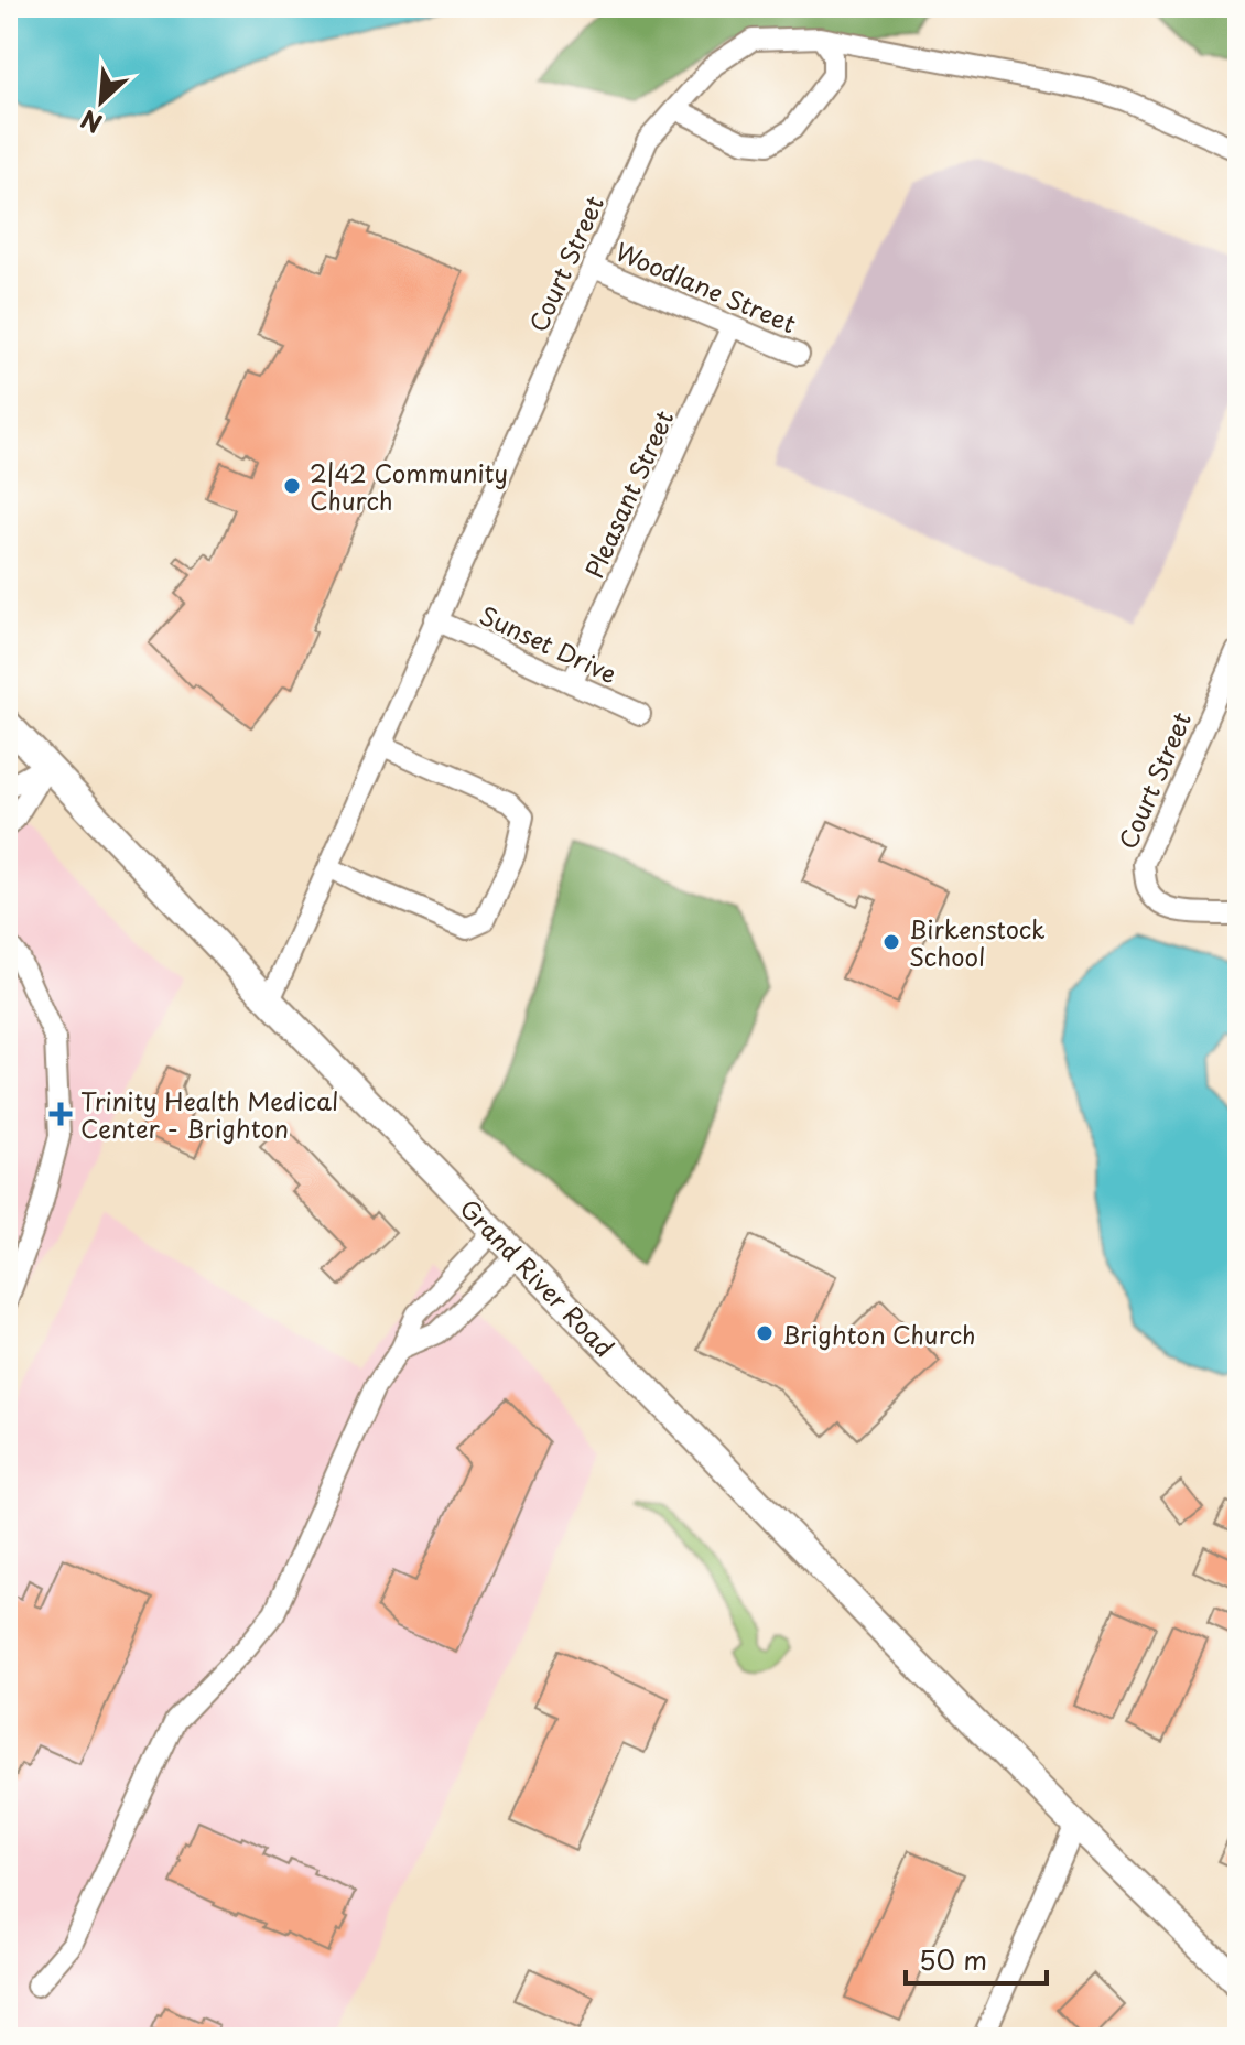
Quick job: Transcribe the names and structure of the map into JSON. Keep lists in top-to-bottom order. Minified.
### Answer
{"streets":{"main road":["Grand River Road"],"street":["Court Street","Woodlane Street","Pleasant Street","Sunset Drive"]},"crossings":[["Court Street","Woodlane Street"],["Court Street","Sunset Drive"],["Court Street","Grand River Road"],["Woodlane Street","Pleasant Street"],["Pleasant Street","Sunset Drive"]],"places":{"other":["2|42 Community Church","Birkenstock School","Brighton Church"],"health":["Trinity Health Medical Center - Brighton"]},"scale_bar":"50 m","north":"bottom left"}
